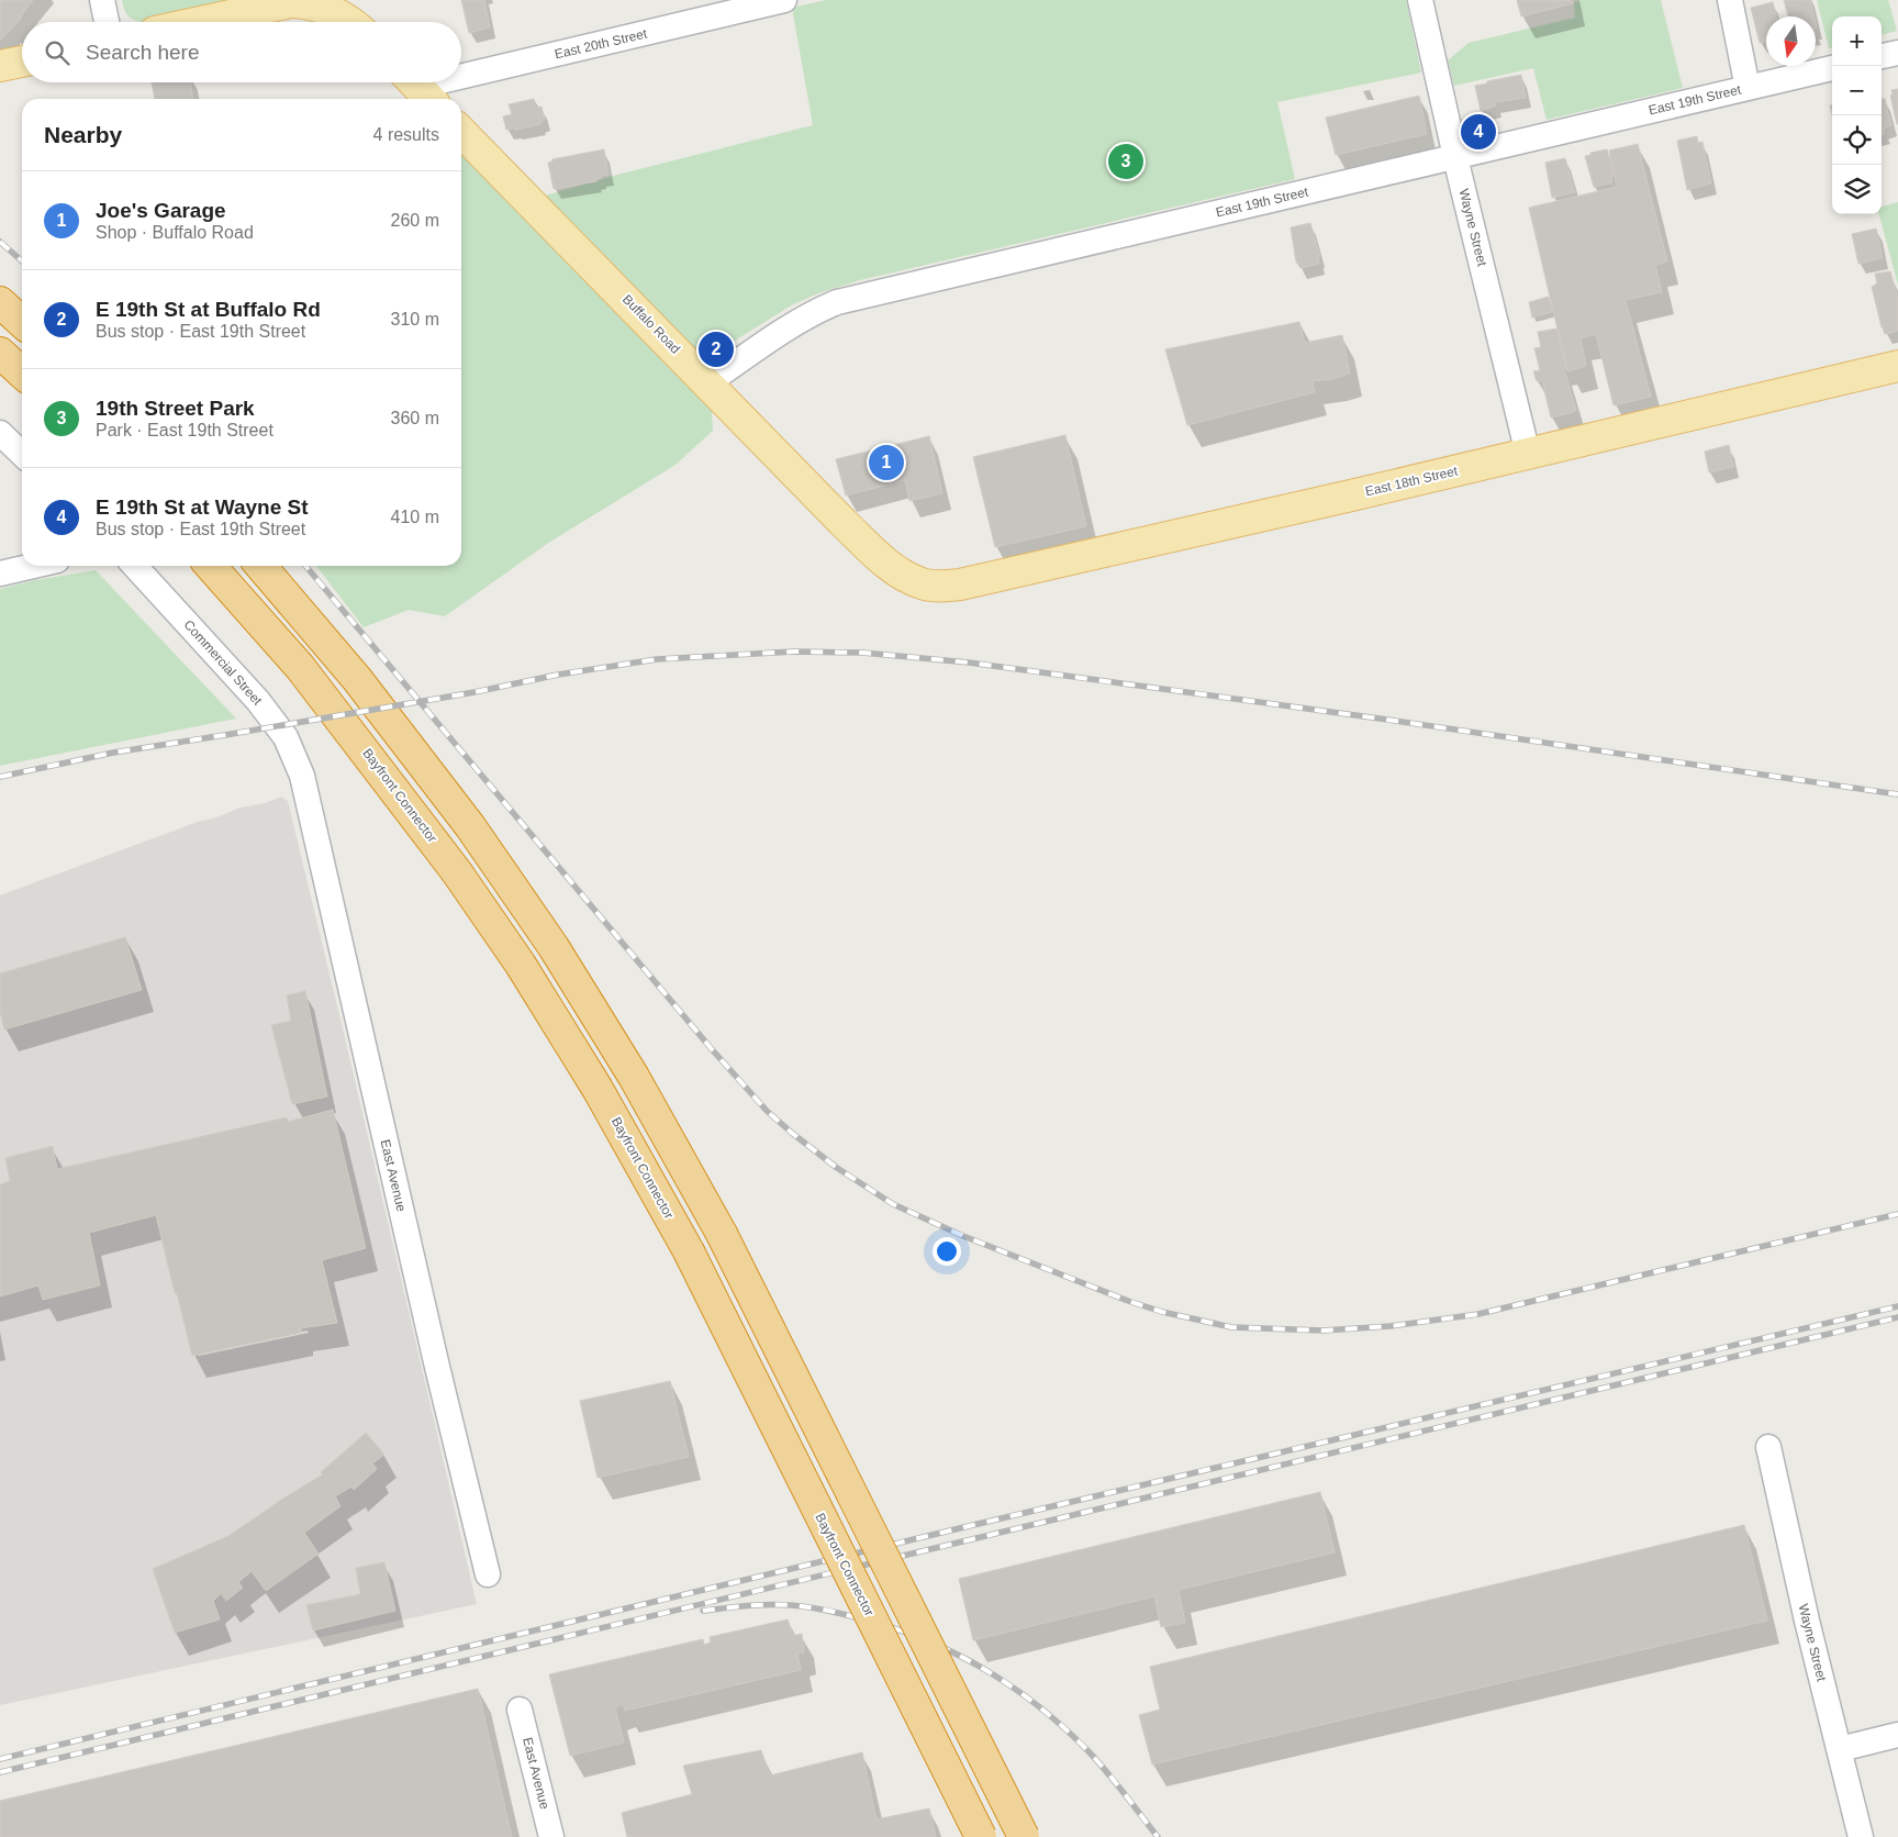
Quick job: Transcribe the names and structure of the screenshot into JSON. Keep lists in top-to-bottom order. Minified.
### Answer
{"streets":{"highway":["Bayfront Connector"],"main road":["Buffalo Road","East 18th Street"],"street":["East 20th Street","East 19th Street","Wayne Street","Commercial Street","East Avenue"]},"crossings":[["East 19th Street","Wayne Street"],["East 19th Street","Buffalo Road"],["Wayne Street","East 18th Street"],["Buffalo Road","East 18th Street"],["Commercial Street","East Avenue"]],"north":"bottom","page":{"map_buttons":["+","−"],"search":"Search here","heading":["Nearby","4 results"],"pins":["4","3","2","1"],"list":[{"mark":"1","name":"Joe's Garage","note":"Shop · Buffalo Road","value":"260 m"},{"mark":"2","name":"E 19th St at Buffalo Rd","note":"Bus stop · East 19th Street","value":"310 m"},{"mark":"3","name":"19th Street Park","note":"Park · East 19th Street","value":"360 m"},{"mark":"4","name":"E 19th St at Wayne St","note":"Bus stop · East 19th Street","value":"410 m"}]}}
